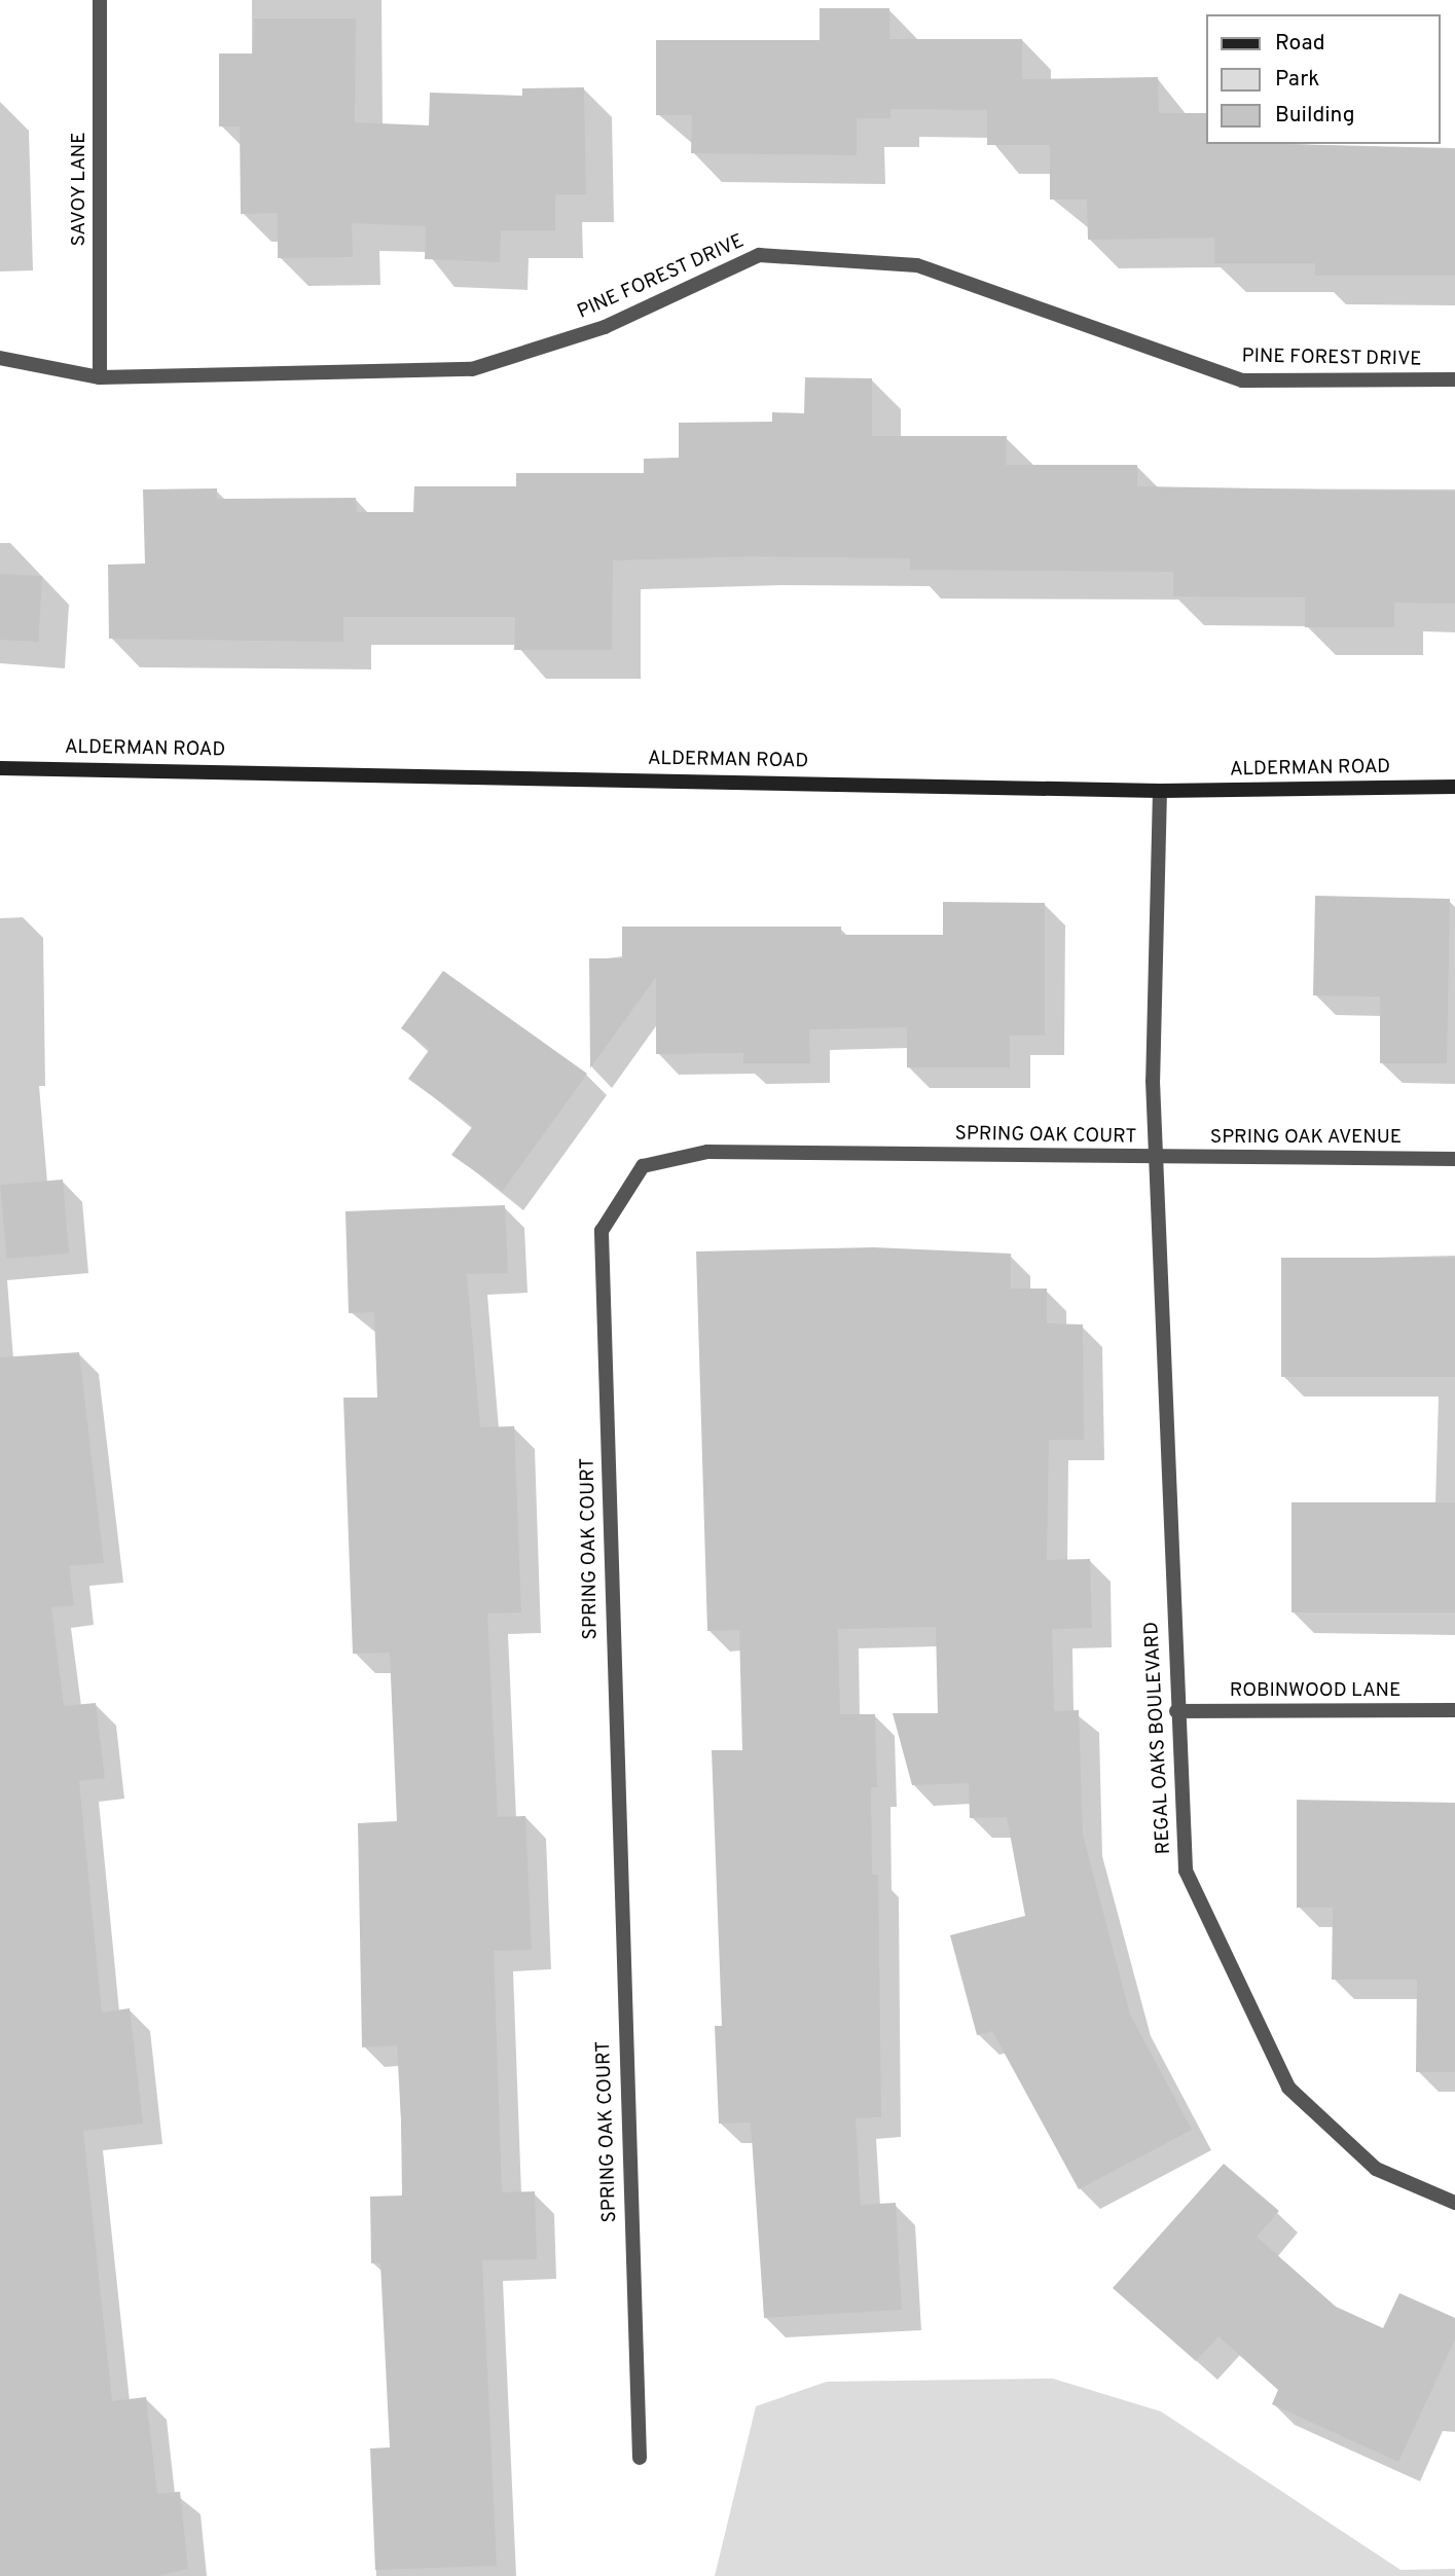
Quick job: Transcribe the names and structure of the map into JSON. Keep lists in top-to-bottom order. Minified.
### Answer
{"streets":{"street":["SAVOY LANE","PINE FOREST DRIVE","ALDERMAN ROAD","SPRING OAK COURT","SPRING OAK AVENUE","ROBINWOOD LANE","REGAL OAKS BOULEVARD"]},"crossings":[["SAVOY LANE","PINE FOREST DRIVE"],["ALDERMAN ROAD","REGAL OAKS BOULEVARD"],["SPRING OAK COURT","SPRING OAK AVENUE"],["SPRING OAK COURT","REGAL OAKS BOULEVARD"],["SPRING OAK AVENUE","REGAL OAKS BOULEVARD"],["ROBINWOOD LANE","REGAL OAKS BOULEVARD"]],"legend":["Road","Park","Building"]}
